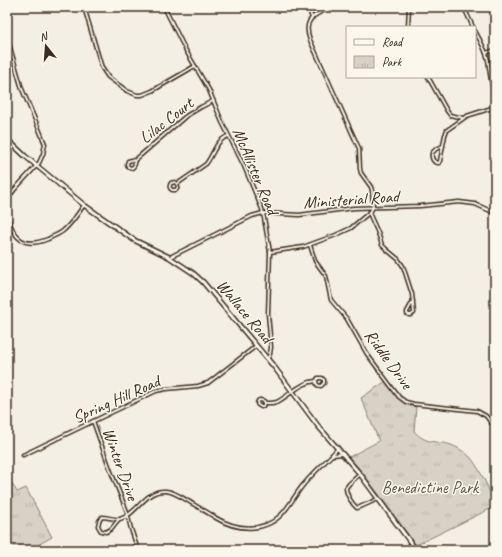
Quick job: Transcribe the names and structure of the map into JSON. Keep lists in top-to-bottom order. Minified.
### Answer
{"streets":{"street":["Lilac Court","McAllister Road","Ministerial Road","Wallace Road","Riddle Drive","Spring Hill Road","Winter Drive"]},"crossings":[["Lilac Court","McAllister Road"],["McAllister Road","Ministerial Road"],["McAllister Road","Wallace Road"],["Ministerial Road","Wallace Road"],["Wallace Road","Spring Hill Road"],["Spring Hill Road","Winter Drive"]],"parks":["Benedictine Park"],"legend":["Road","Park"],"north":"top"}
